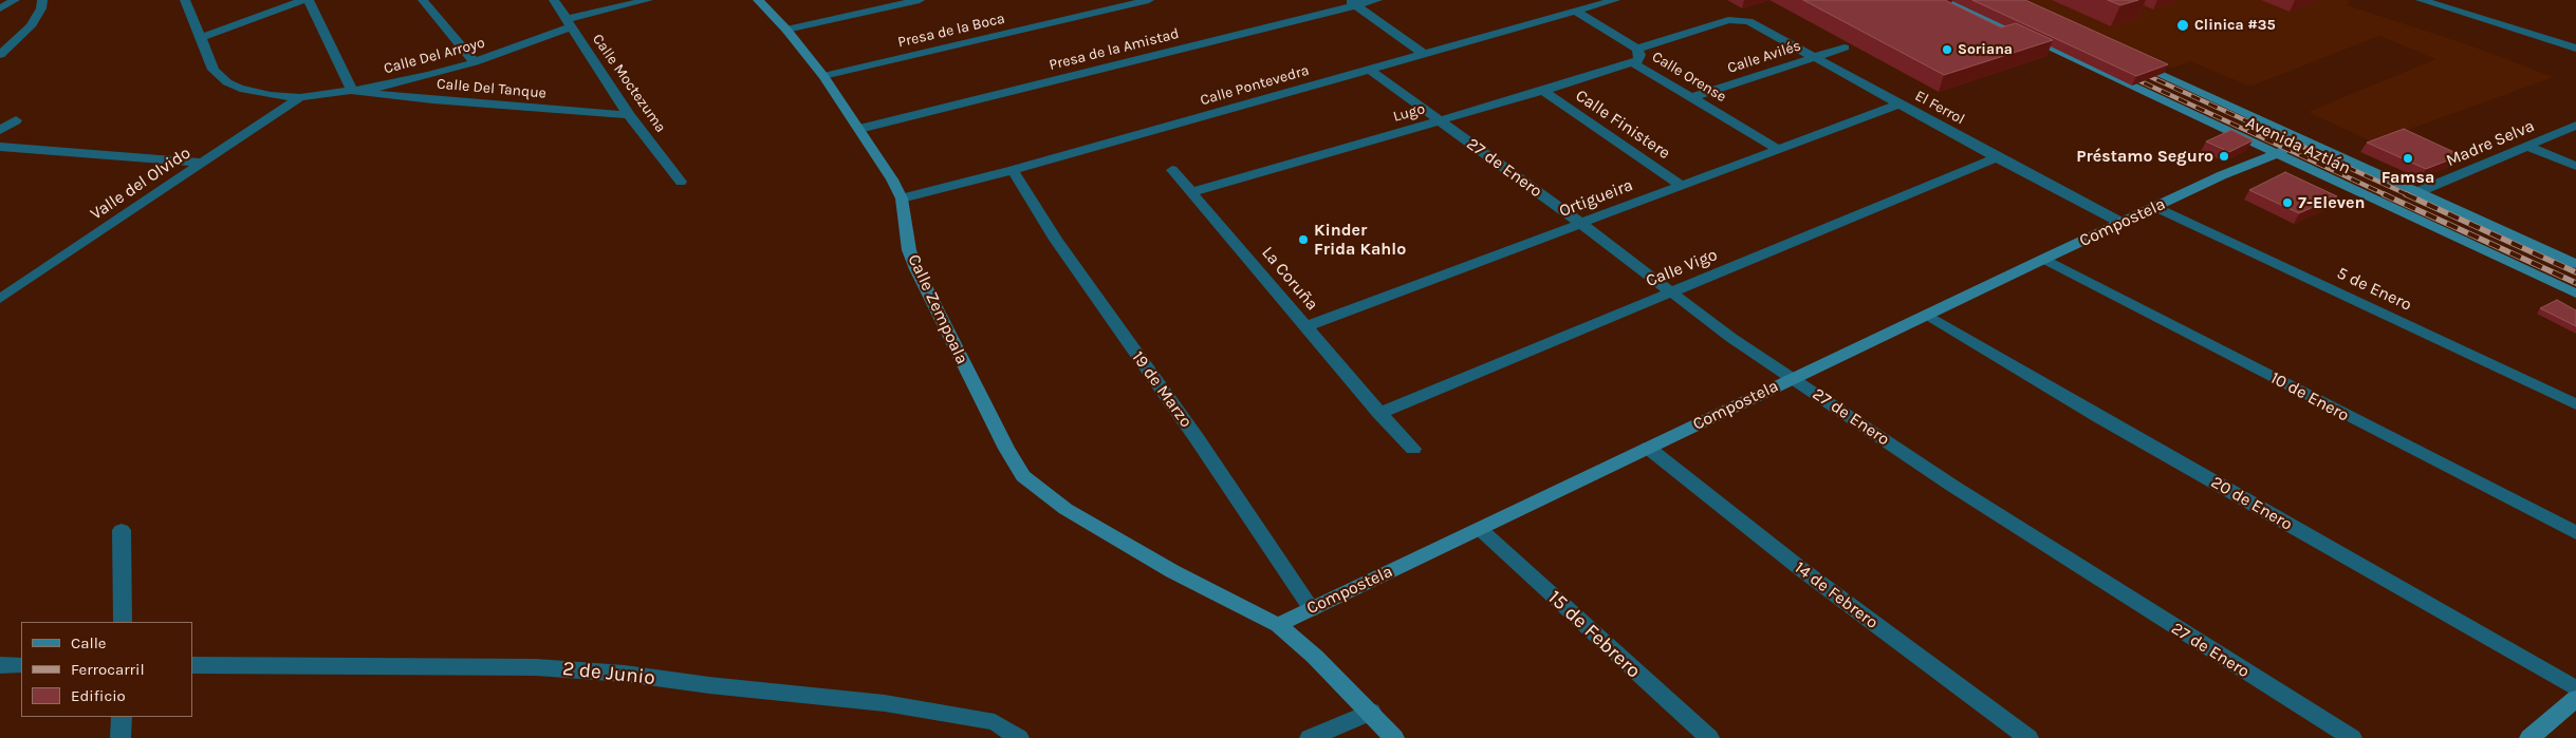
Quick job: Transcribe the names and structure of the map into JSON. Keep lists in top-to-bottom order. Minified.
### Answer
{"streets":{"street":["Presa de la Boca","Presa de la Amistad","Calle Del Arroyo","Calle Avilés","Calle Orense","Calle Moctezuma","Calle Pontevedra","Calle Del Tanque","El Ferrol","Lugo","Calle Finistere","Madre Selva","Avenida Aztlán","27 de Enero","Valle del Olvido","Ortigueira","Compostela","Calle Vigo","La Coruña","5 de Enero","Calle Zempoala","19 de Marzo","10 de Enero","20 de Enero","14 de Febrero","15 de Febrero","2 de Junio"]},"crossings":[["Presa de la Boca","Calle Zempoala"],["Presa de la Amistad","Calle Zempoala"],["Calle Del Arroyo","Calle Moctezuma"],["Calle Del Arroyo","Calle Del Tanque"],["Calle Del Arroyo","Valle del Olvido"],["Calle Avilés","Calle Orense"],["Calle Avilés","El Ferrol"],["Calle Orense","Calle Pontevedra"],["Calle Orense","El Ferrol"],["Calle Orense","Lugo"],["Calle Orense","Ortigueira"],["Calle Moctezuma","Calle Del Tanque"],["Calle Pontevedra","27 de Enero"],["Calle Pontevedra","Calle Zempoala"],["Calle Pontevedra","19 de Marzo"],["El Ferrol","Ortigueira"],["El Ferrol","Compostela"],["El Ferrol","Calle Vigo"],["Lugo","Calle Finistere"],["Lugo","27 de Enero"],["Lugo","La Coruña"],["Calle Finistere","Ortigueira"],["Madre Selva","Avenida Aztlán"],["Avenida Aztlán","Compostela"],["27 de Enero","Ortigueira"],["27 de Enero","Compostela"],["27 de Enero","Calle Vigo"],["Ortigueira","La Coruña"],["Compostela","5 de Enero"],["Compostela","Calle Zempoala"],["Compostela","19 de Marzo"],["Compostela","10 de Enero"],["Compostela","20 de Enero"],["Compostela","14 de Febrero"],["Compostela","15 de Febrero"],["Calle Vigo","La Coruña"]],"places":["Clinica #35","Soriana","Préstamo Seguro","Famsa","7-Eleven","Kinder Frida Kahlo"],"legend":["Calle","Ferrocarril","Edificio"]}
